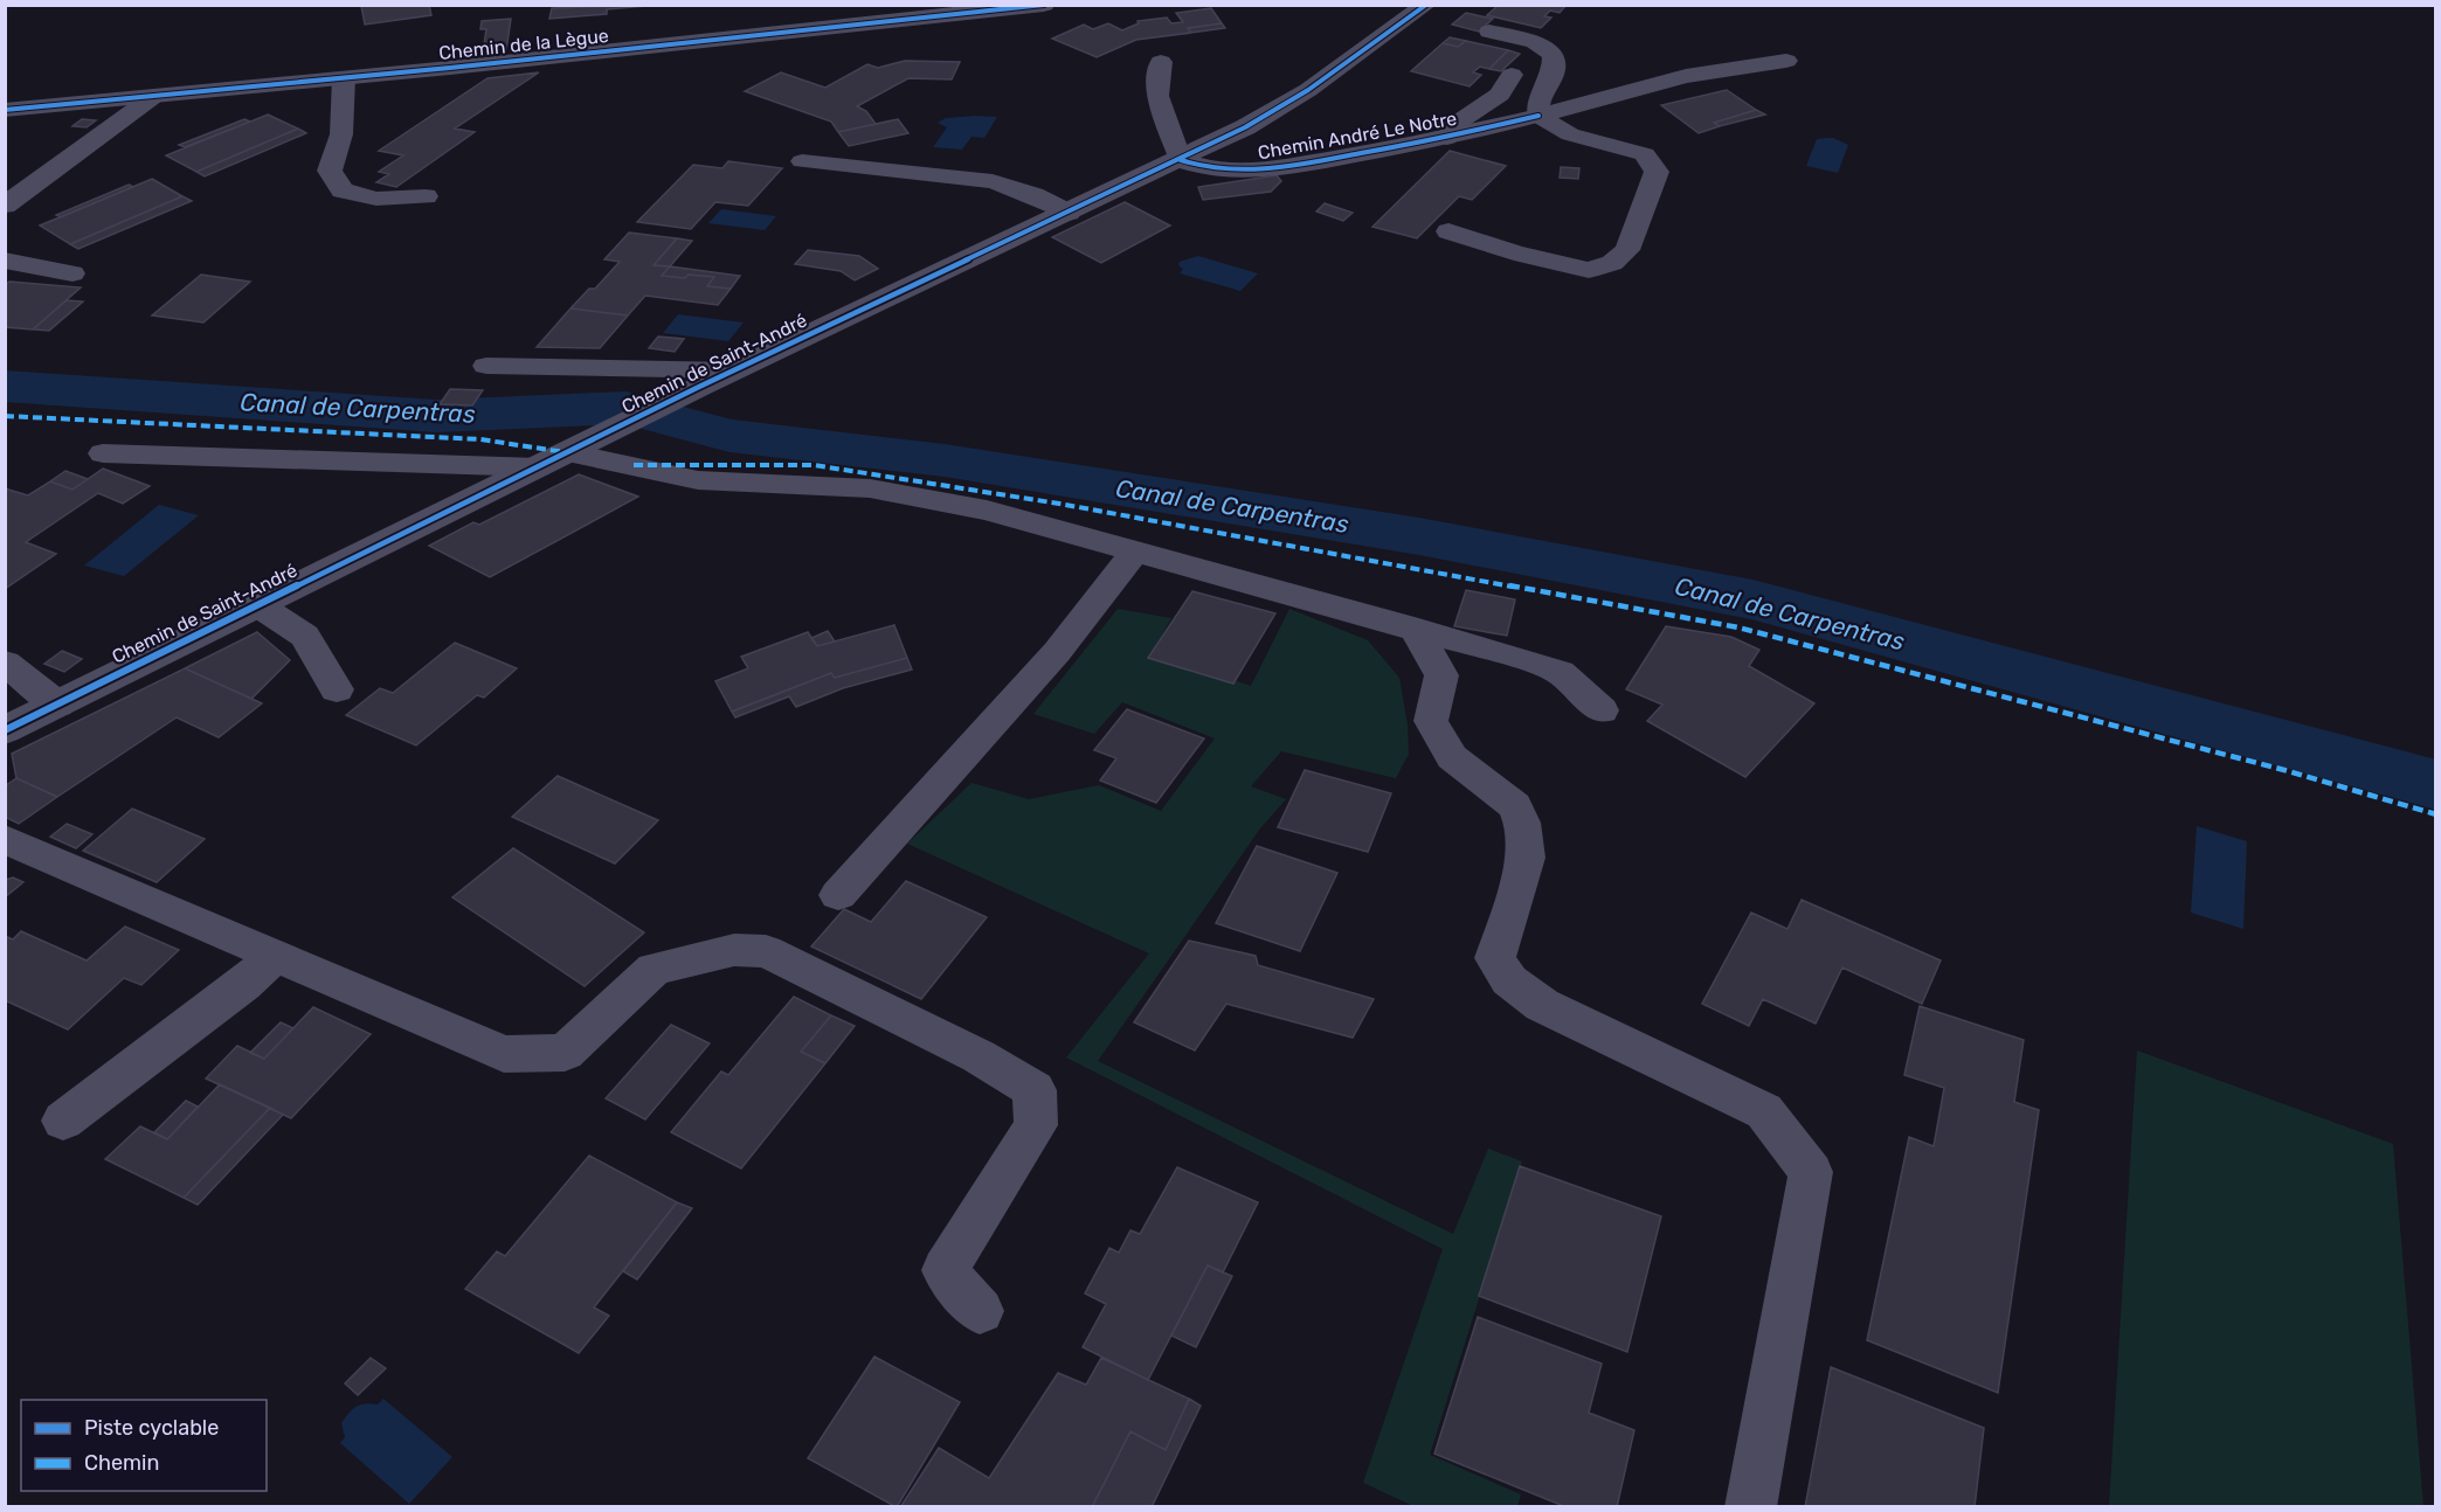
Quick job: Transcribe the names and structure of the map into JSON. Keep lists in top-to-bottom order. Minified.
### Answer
{"streets":{"street":["Chemin de la Lègue","Chemin André Le Notre","Chemin de Saint-André"]},"crossings":[["Chemin André Le Notre","Chemin de Saint-André"]],"water":["Canal de Carpentras"],"legend":["Piste cyclable","Chemin"]}
